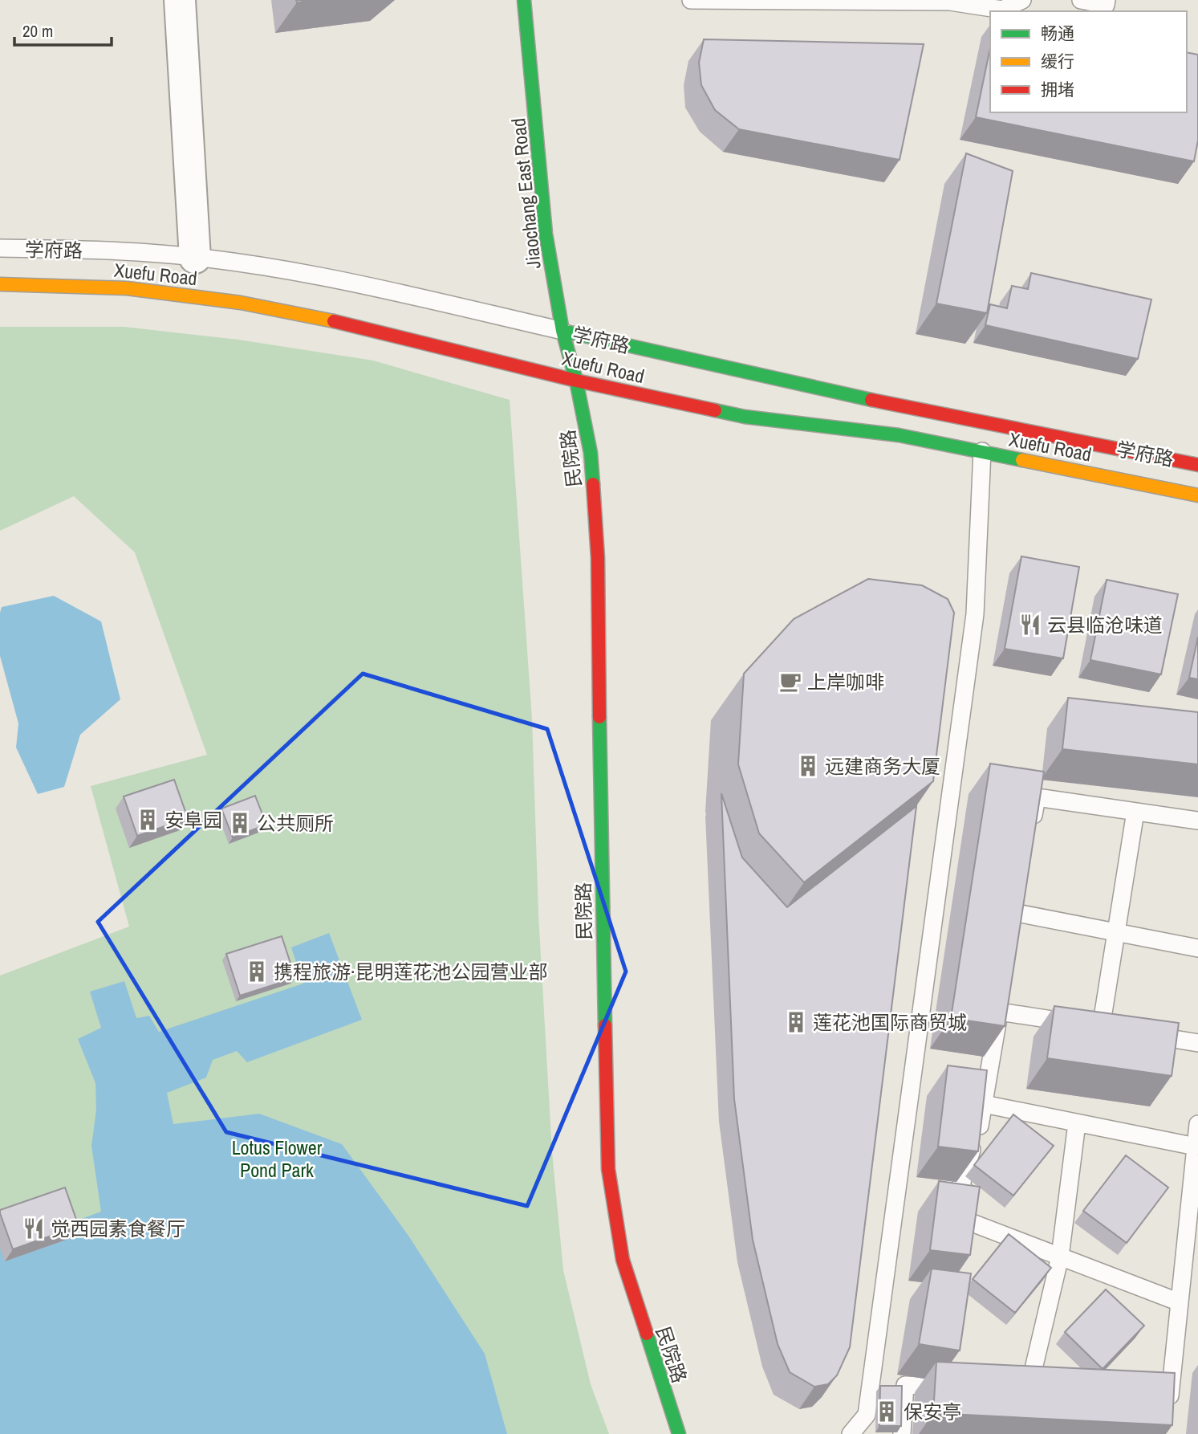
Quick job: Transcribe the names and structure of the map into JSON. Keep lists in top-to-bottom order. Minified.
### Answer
{"streets":{"main road":["Jiaochang East Road","学府路","Xuefu Road","民院路"]},"crossings":[["Jiaochang East Road","学府路"],["Jiaochang East Road","Xuefu Road"],["Jiaochang East Road","民院路"],["Xuefu Road","民院路"]],"parks":["Lotus Flower Pond Park"],"places":{"restaurant":["云县临沧味道","觉西园素食餐厅"],"cafe":["上岸咖啡"],"building":["远建商务大厦","安阜园","公共厕所","携程旅游·昆明莲花池公园营业部","莲花池国际商贸城","保安亭"]},"legend":["畅通","缓行","拥堵"],"scale_bar":"20 m"}
